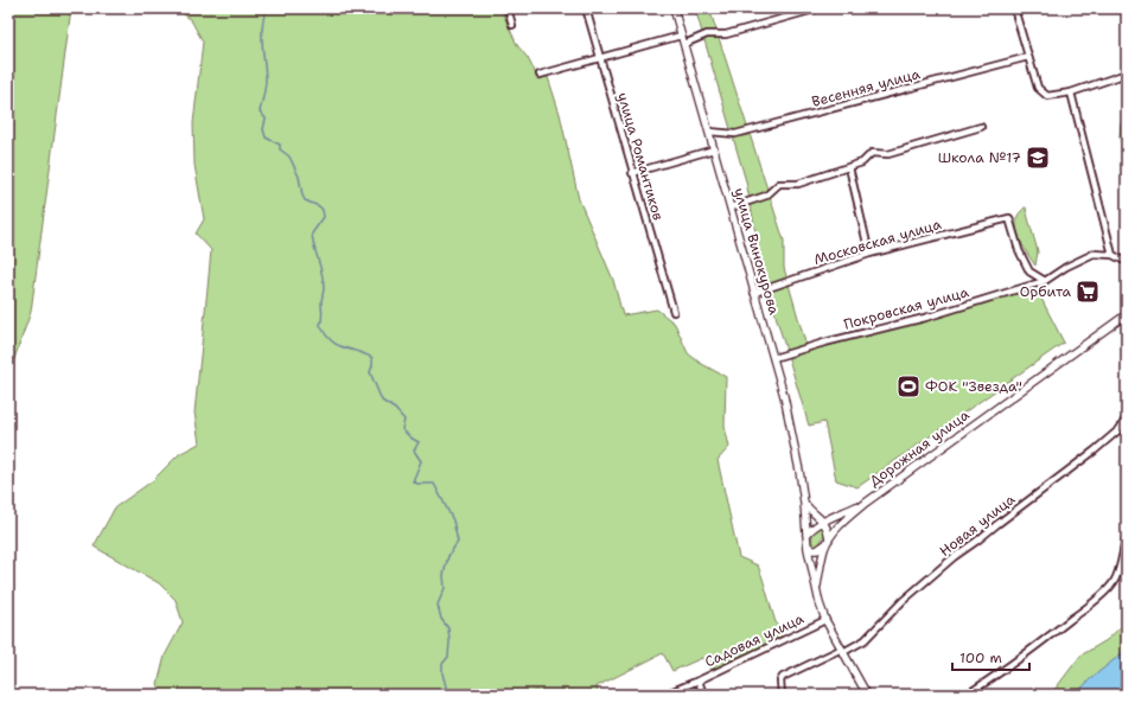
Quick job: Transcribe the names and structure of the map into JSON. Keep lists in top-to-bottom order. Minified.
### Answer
{"streets":{"main road":["улица Винокурова","Дорожная улица","Садовая улица"],"street":["Весенняя улица","улица Романтиков","Московская улица","Покровская улица","Новая улица"]},"crossings":[["Весенняя улица","улица Винокурова"],["Московская улица","улица Винокурова"],["Московская улица","Покровская улица"],["улица Винокурова","Покровская улица"],["улица Винокурова","Садовая улица"]],"places":{"school or university":["Школа №17"],"supermarket":["Орбита"],"sports":["ФОК \"Звезда\""]},"scale_bar":"100 m"}
